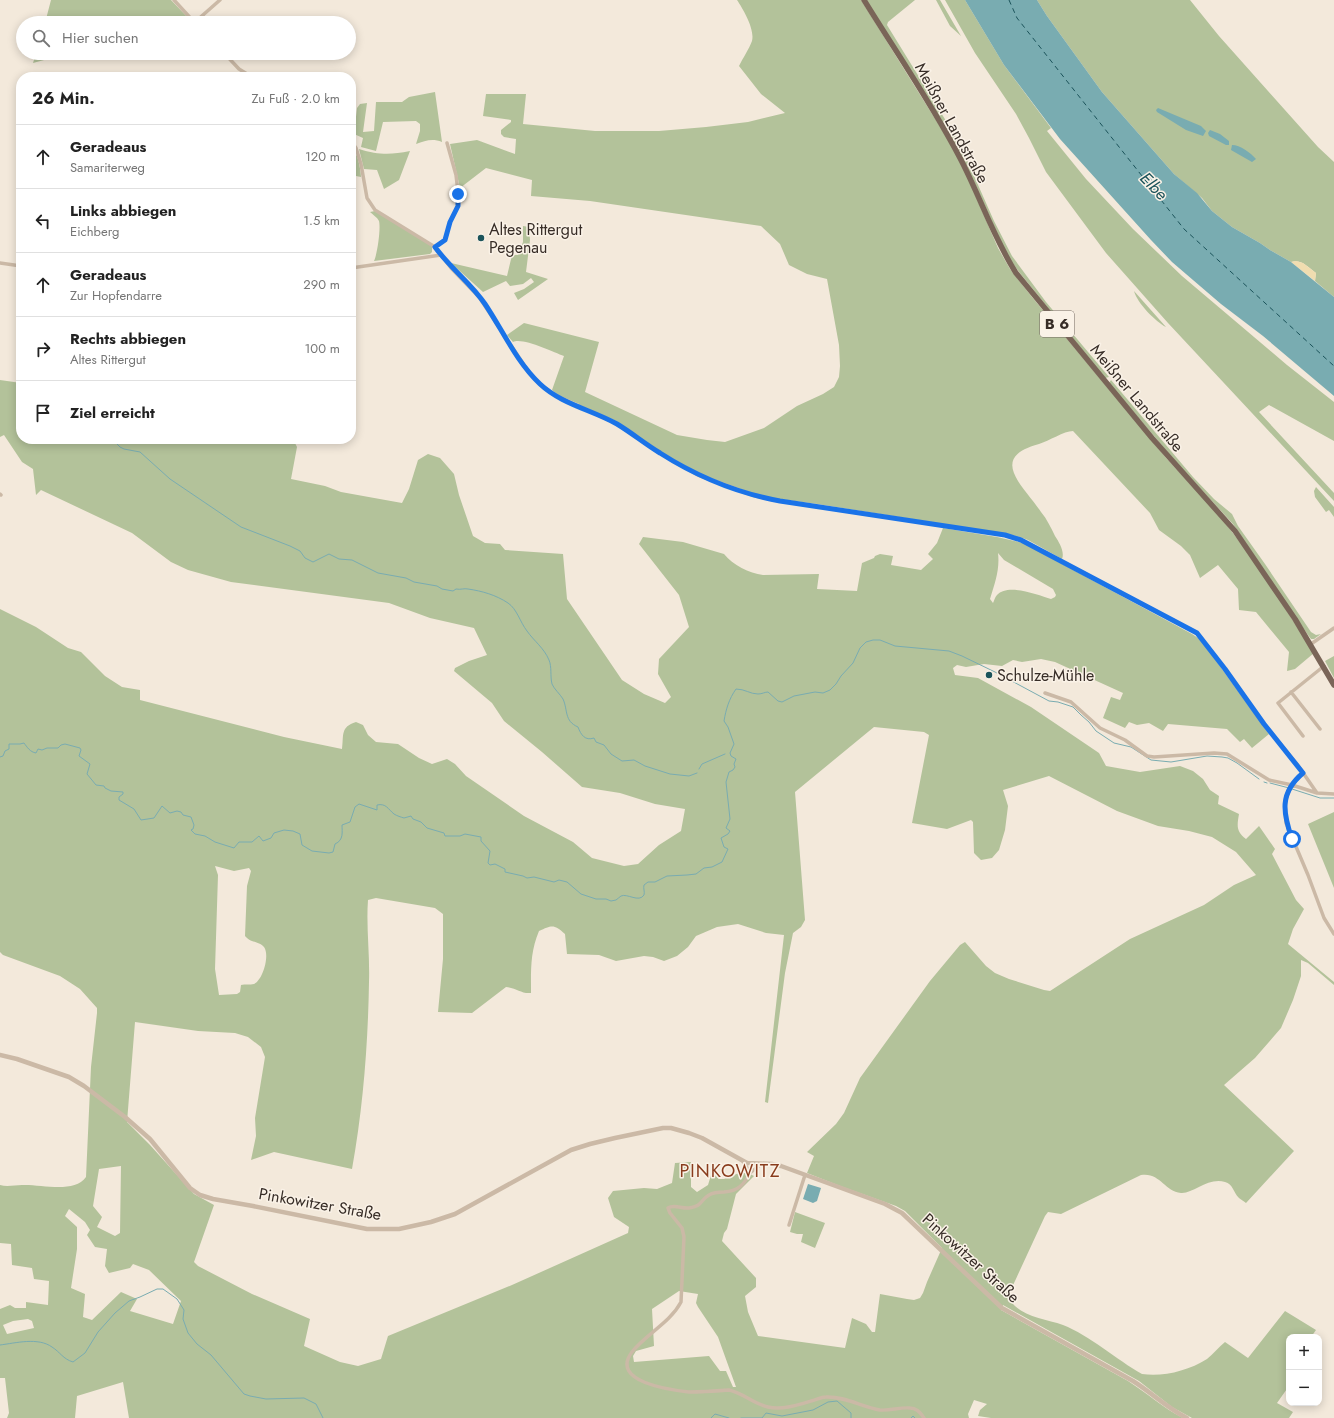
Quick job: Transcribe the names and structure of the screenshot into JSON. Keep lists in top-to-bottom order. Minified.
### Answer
{"streets":{"main road":["Meißner Landstraße","B 6"],"street":["Pinkowitzer Straße"]},"crossings":[["Meißner Landstraße","B 6"]],"districts":["PINKOWITZ"],"water":["Elbe"],"places":["Altes Rittergut Pegenau","Schulze-Mühle"],"page":{"search":"Hier suchen","heading":["26 Min.","Zu Fuß · 2.0 km"],"list":[["Geradeaus","Samariterweg","120 m"],["Links abbiegen","Eichberg","1.5 km"],["Geradeaus","Zur Hopfendarre","290 m"],["Rechts abbiegen","Altes Rittergut","100 m"],"Ziel erreicht"],"map_buttons":["+","−"]}}
